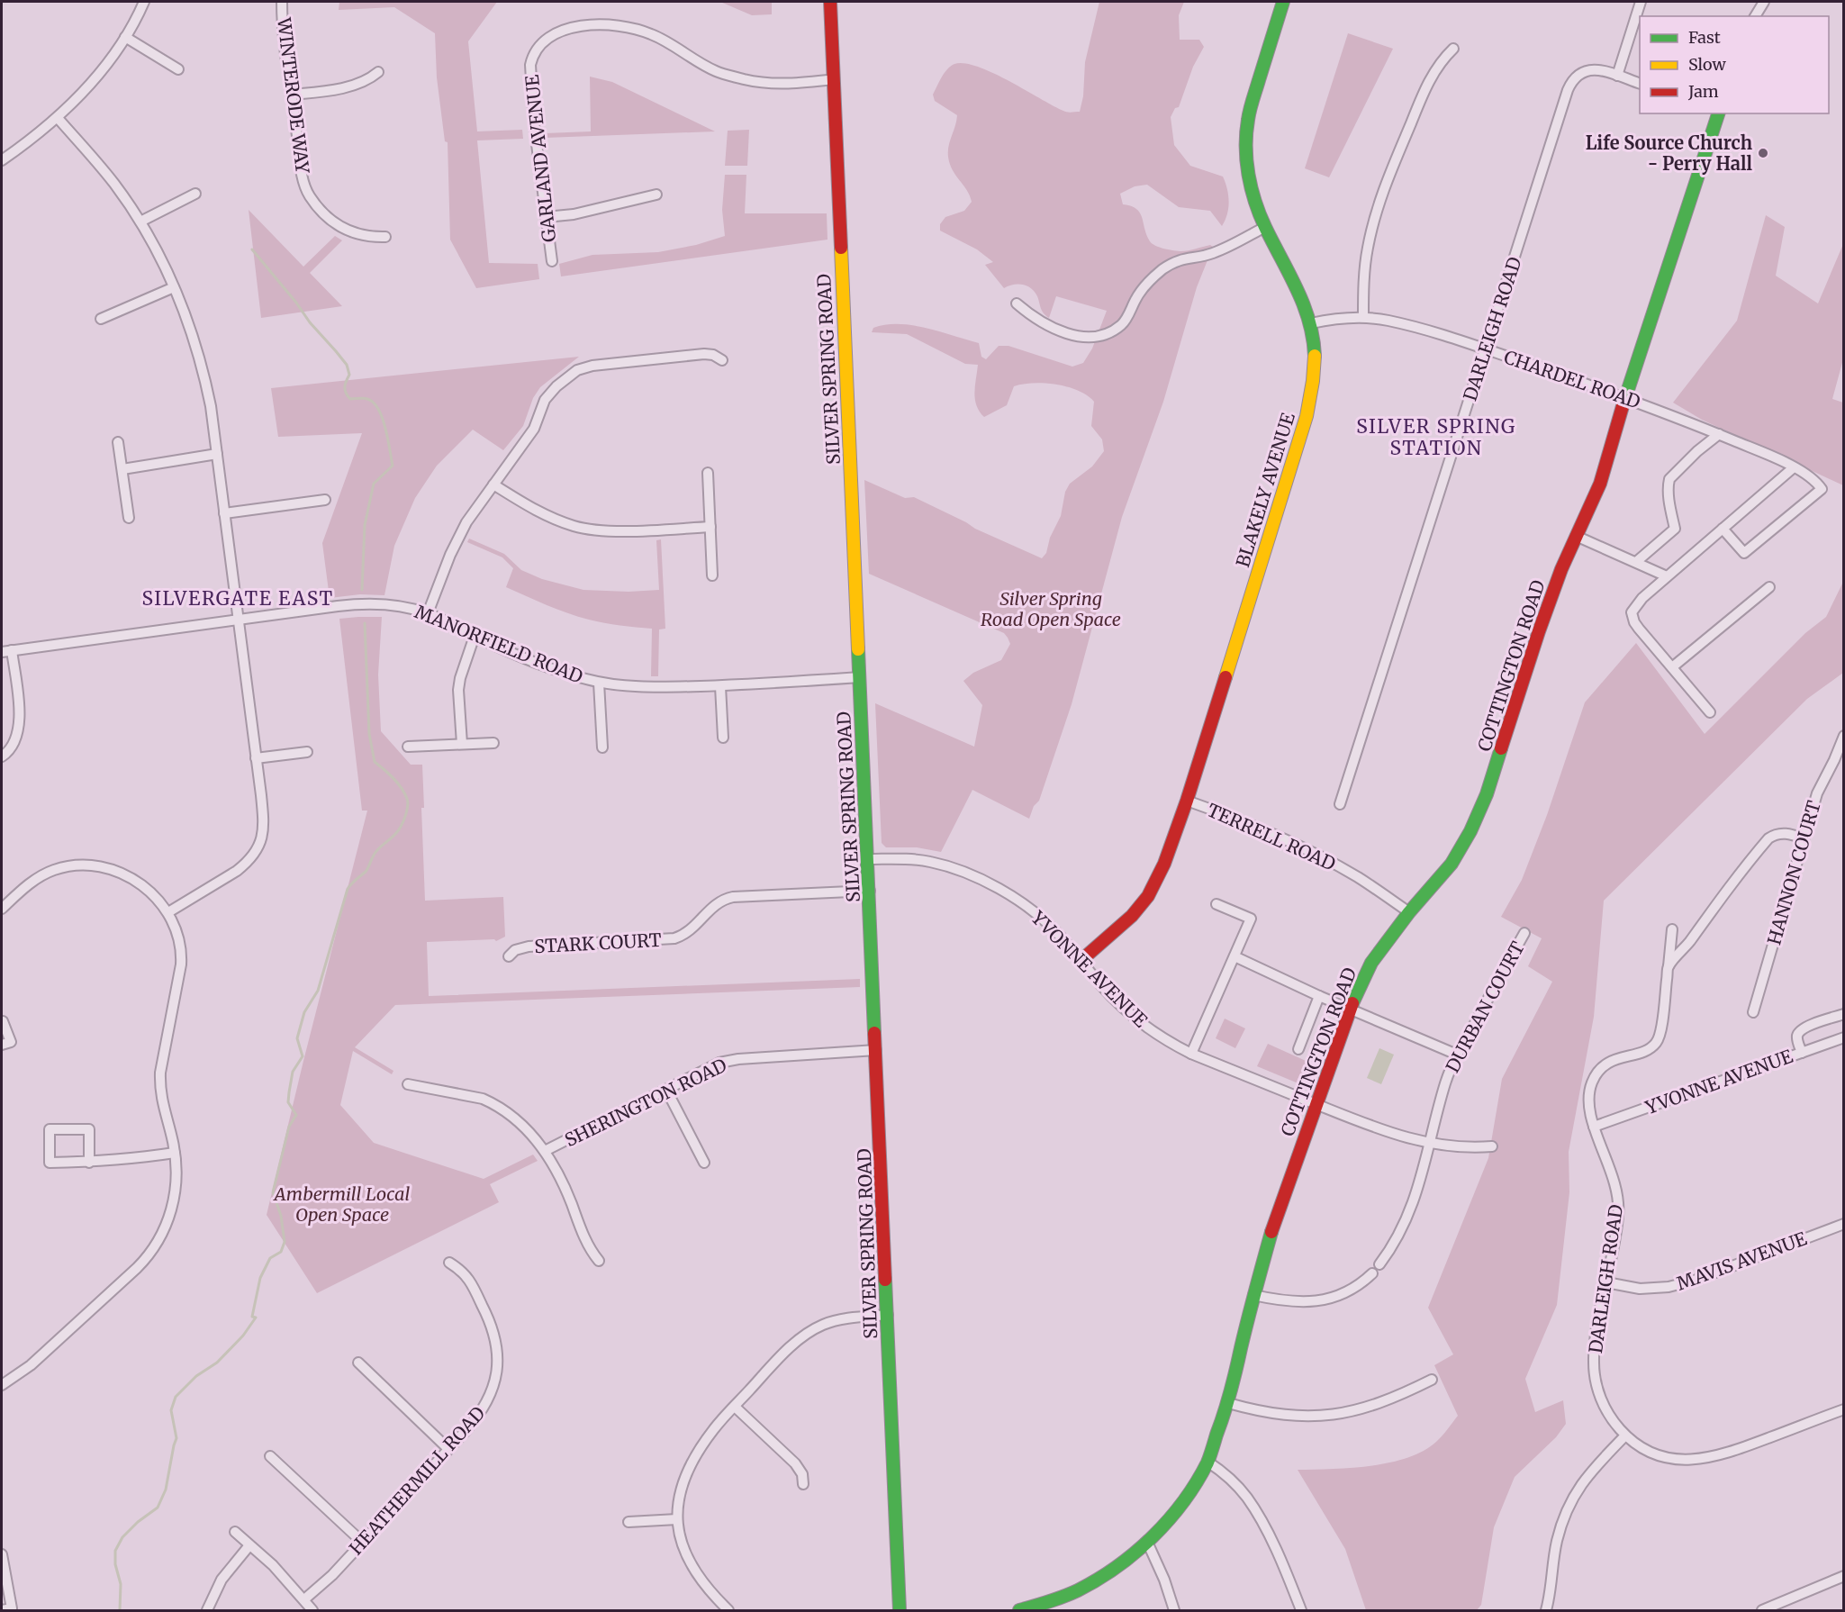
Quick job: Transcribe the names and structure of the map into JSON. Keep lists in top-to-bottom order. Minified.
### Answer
{"streets":{"street":["WINTERODE WAY","GARLAND AVENUE","DARLEIGH ROAD","SILVER SPRING ROAD","CHARDEL ROAD","BLAKELY AVENUE","MANORFIELD ROAD","COTTINGTON ROAD","TERRELL ROAD","HANNON COURT","STARK COURT","YVONNE AVENUE","DURBAN COURT","SHERINGTON ROAD","MAVIS AVENUE","HEATHERMILL ROAD"]},"crossings":[["GARLAND AVENUE","SILVER SPRING ROAD"],["DARLEIGH ROAD","CHARDEL ROAD"],["DARLEIGH ROAD","YVONNE AVENUE"],["DARLEIGH ROAD","MAVIS AVENUE"],["SILVER SPRING ROAD","MANORFIELD ROAD"],["SILVER SPRING ROAD","STARK COURT"],["SILVER SPRING ROAD","YVONNE AVENUE"],["SILVER SPRING ROAD","SHERINGTON ROAD"],["CHARDEL ROAD","BLAKELY AVENUE"],["CHARDEL ROAD","COTTINGTON ROAD"],["BLAKELY AVENUE","TERRELL ROAD"],["BLAKELY AVENUE","YVONNE AVENUE"],["COTTINGTON ROAD","TERRELL ROAD"],["COTTINGTON ROAD","YVONNE AVENUE"],["YVONNE AVENUE","DURBAN COURT"]],"districts":["SILVER SPRING STATION","SILVERGATE EAST"],"parks":["Silver Spring Road Open Space","Ambermill Local Open Space"],"places":["Life Source Church - Perry Hall"],"legend":["Fast","Slow","Jam"]}
